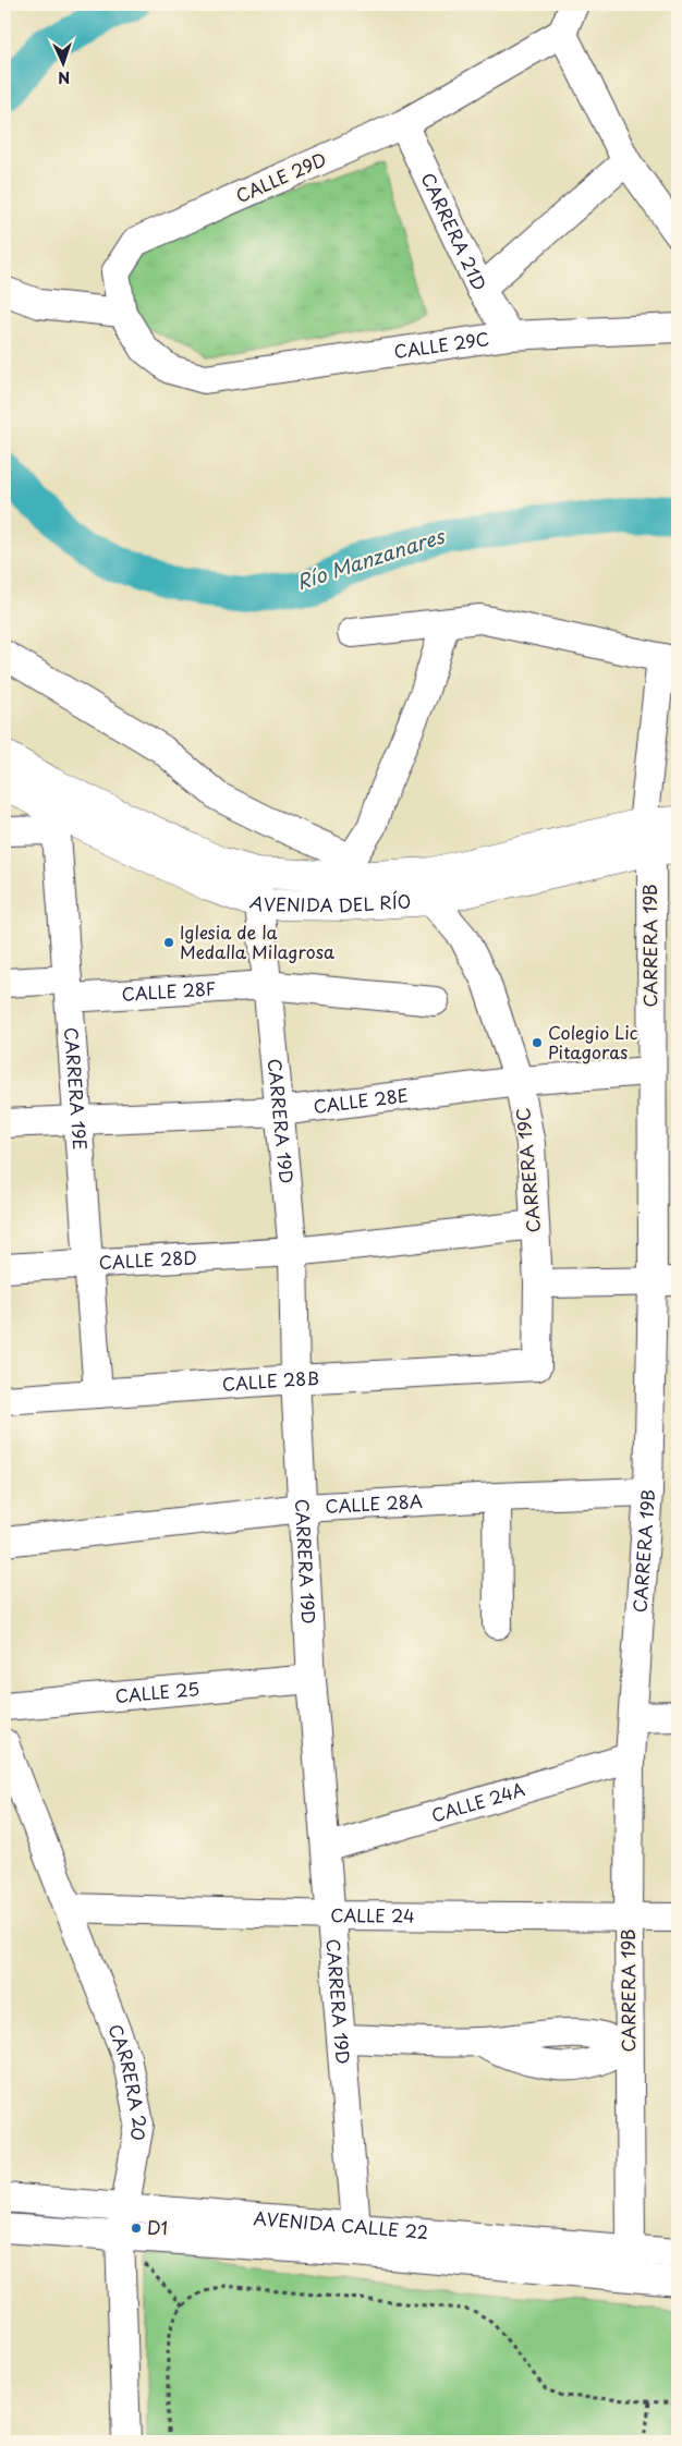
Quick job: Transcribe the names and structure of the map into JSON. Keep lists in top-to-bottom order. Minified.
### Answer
{"streets":{"main road":["AVENIDA DEL RÍO"],"street":["CALLE 29D","CARRERA 21D","CALLE 29C","CARRERA 19B","CALLE 28F","CARRERA 19E","CALLE 28E","CARRERA 19D","CARRERA 19C","CALLE 28D","CALLE 28B","CALLE 28A","CALLE 25","CALLE 24A","CALLE 24","CARRERA 20","AVENIDA CALLE 22"]},"crossings":[["CALLE 29D","CARRERA 21D"],["CALLE 29D","CALLE 29C"],["CARRERA 21D","CALLE 29C"],["AVENIDA DEL RÍO","CARRERA 19B"],["AVENIDA DEL RÍO","CARRERA 19E"],["AVENIDA DEL RÍO","CARRERA 19D"],["AVENIDA DEL RÍO","CARRERA 19C"],["CARRERA 19B","CALLE 28E"],["CARRERA 19B","CALLE 28A"],["CARRERA 19B","CALLE 24A"],["CARRERA 19B","CALLE 24"],["CARRERA 19B","AVENIDA CALLE 22"],["CALLE 28F","CARRERA 19E"],["CALLE 28F","CARRERA 19D"],["CARRERA 19E","CALLE 28E"],["CARRERA 19E","CALLE 28D"],["CARRERA 19E","CALLE 28B"],["CALLE 28E","CARRERA 19D"],["CALLE 28E","CARRERA 19C"],["CARRERA 19D","CALLE 28D"],["CARRERA 19D","CALLE 28B"],["CARRERA 19D","CALLE 28A"],["CARRERA 19D","CALLE 25"],["CARRERA 19D","CALLE 24A"],["CARRERA 19D","CALLE 24"],["CARRERA 19D","AVENIDA CALLE 22"],["CARRERA 19C","CALLE 28D"],["CARRERA 19C","CALLE 28B"],["CALLE 24","CARRERA 20"],["CARRERA 20","AVENIDA CALLE 22"]],"water":["Río Manzanares"],"places":["Iglesia de la Medalla Milagrosa","Colegio Lic Pitagoras","D1"],"north":"bottom"}
